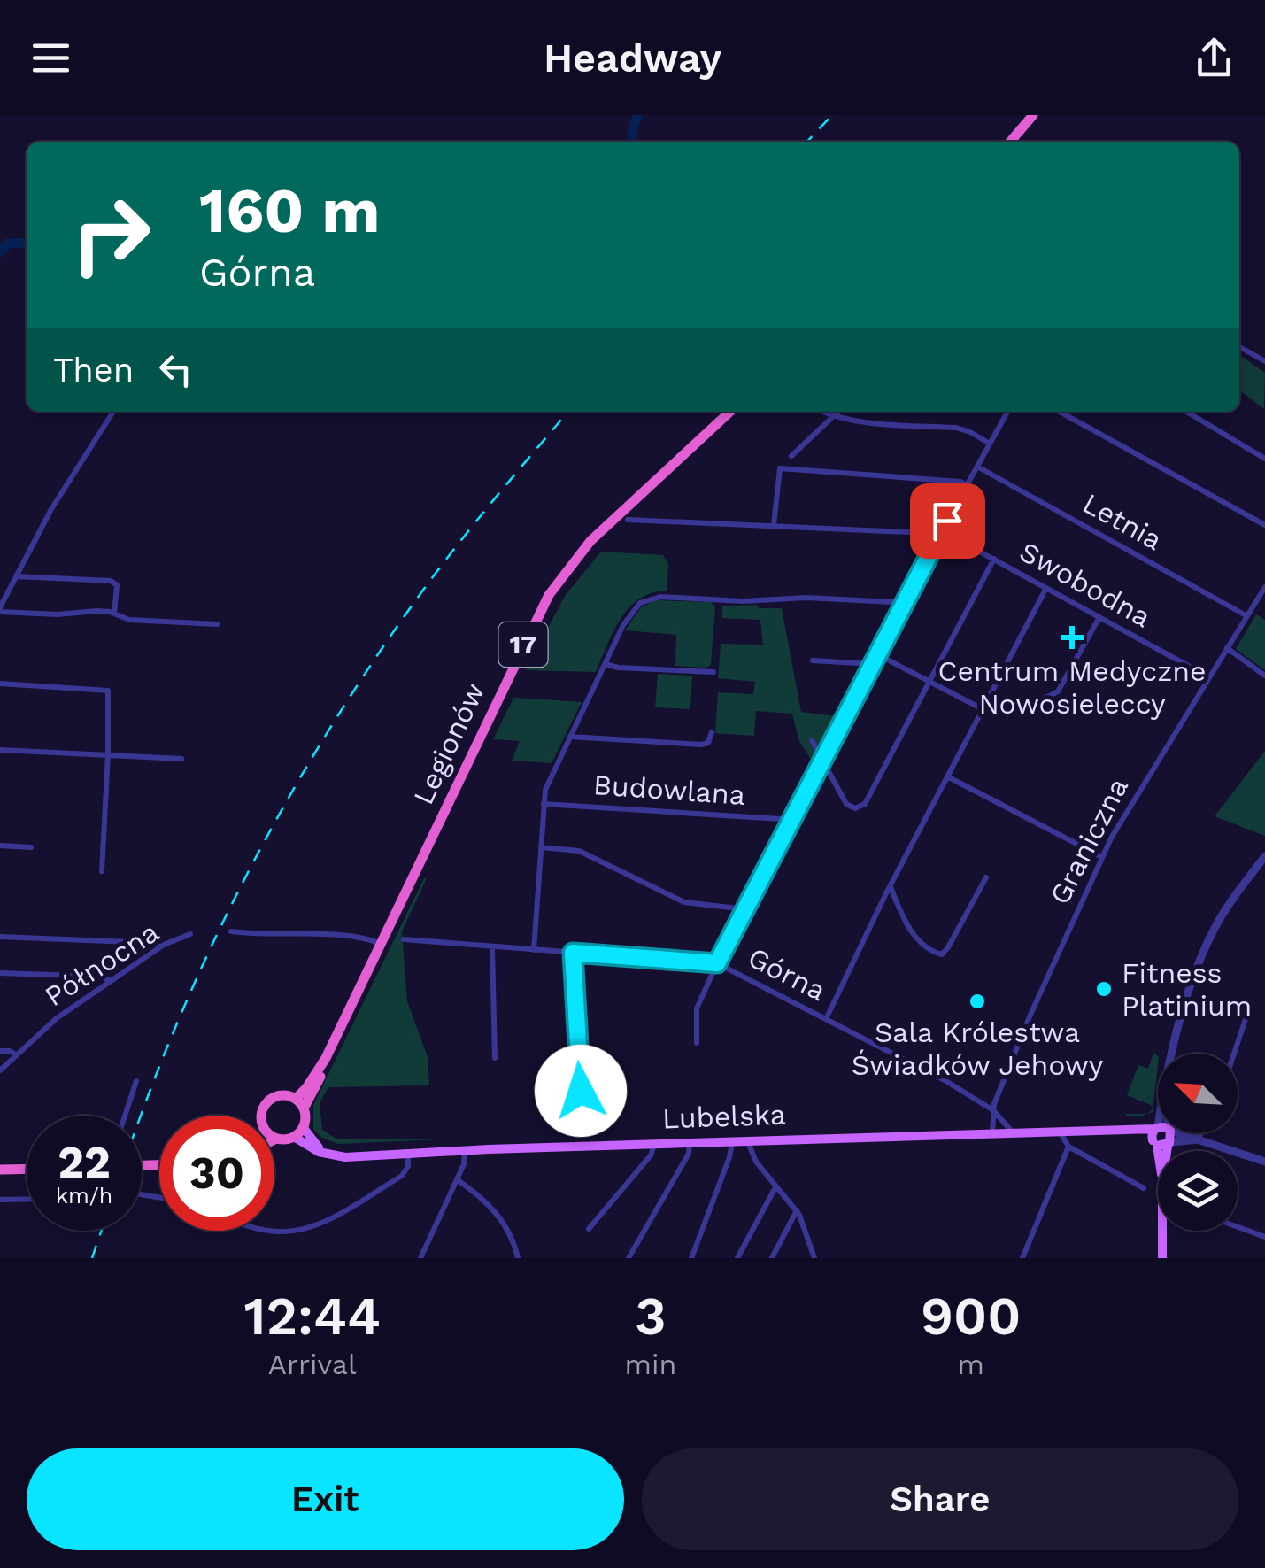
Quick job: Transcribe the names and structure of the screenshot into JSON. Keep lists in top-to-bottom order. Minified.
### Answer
{"streets":{"highway":["17","Legionów"],"main road":["Lubelska"],"street":["Letnia","Swobodna","Budowlana","Graniczna","Północna","Górna"]},"crossings":[["Letnia","Graniczna"],["Swobodna","Graniczna"],["17","Legionów"],["17","Lubelska"],["Graniczna","Górna"],["Graniczna","Lubelska"],["Górna","Lubelska"]],"places":{"health":["Centrum Medyczne Nowosieleccy"],"other":["Fitness Platinium","Sala Królestwa Świadków Jehowy"]},"north":"top left","page":{"header":"Headway","turn":["160 m","Górna"],"then":"Then","speed":"22 km/h","limit":"30","eta":["12:44","Arrival","3","min","900","m"],"buttons":["Exit","Share"]}}
